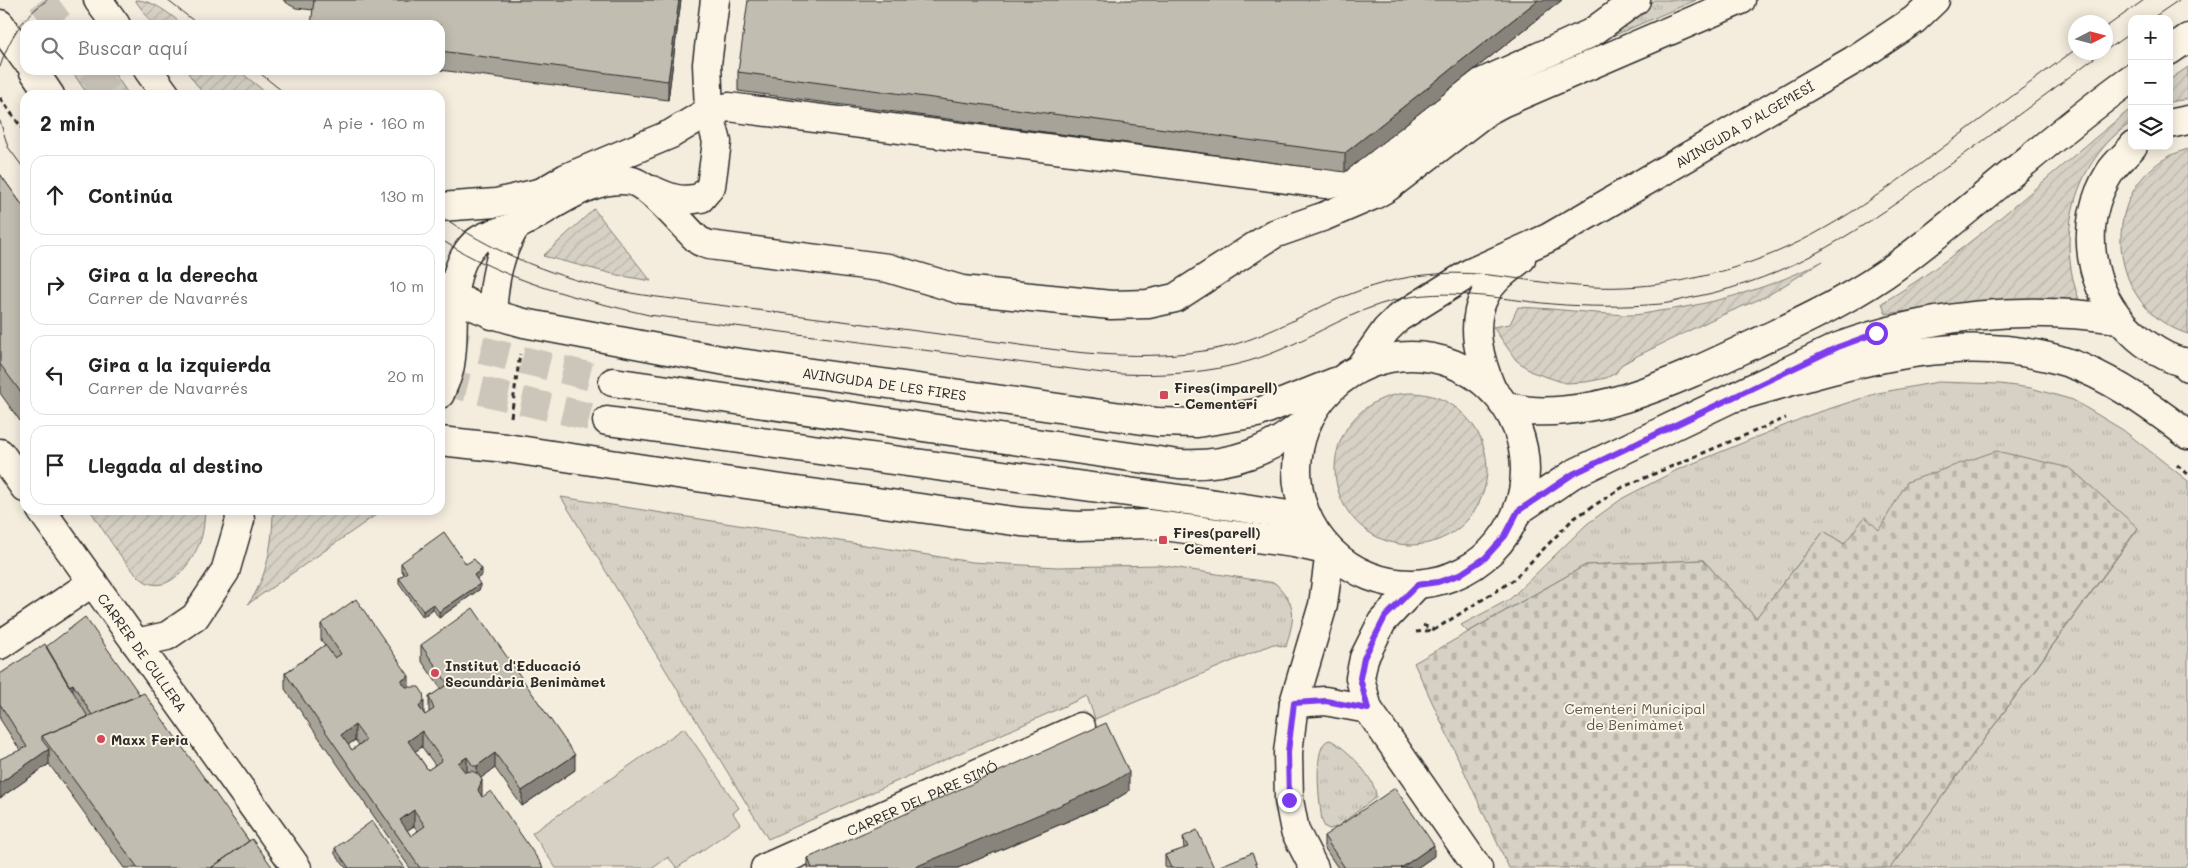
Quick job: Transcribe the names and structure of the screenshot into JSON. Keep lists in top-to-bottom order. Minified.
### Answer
{"streets":{"main road":["AVINGUDA D'ALGEMESÍ","AVINGUDA DE LES FIRES","CARRER DE CULLERA","CARRER DEL PARE SIMÓ"]},"parks":["Cementeri Municipal de Benimàmet"],"places":{"transit":["Fires(imparell) - Cementeri","Fires(parell) - Cementeri"],"other":["Institut d'Educació Secundària Benimàmet","Maxx Feria"]},"north":"right","page":{"map_buttons":["+","−"],"search":"Buscar aquí","heading":["2 min","A pie · 160 m"],"list":[["Continúa","130 m"],["Gira a la derecha","Carrer de Navarrés","10 m"],["Gira a la izquierda","Carrer de Navarrés","20 m"],"Llegada al destino"]}}
